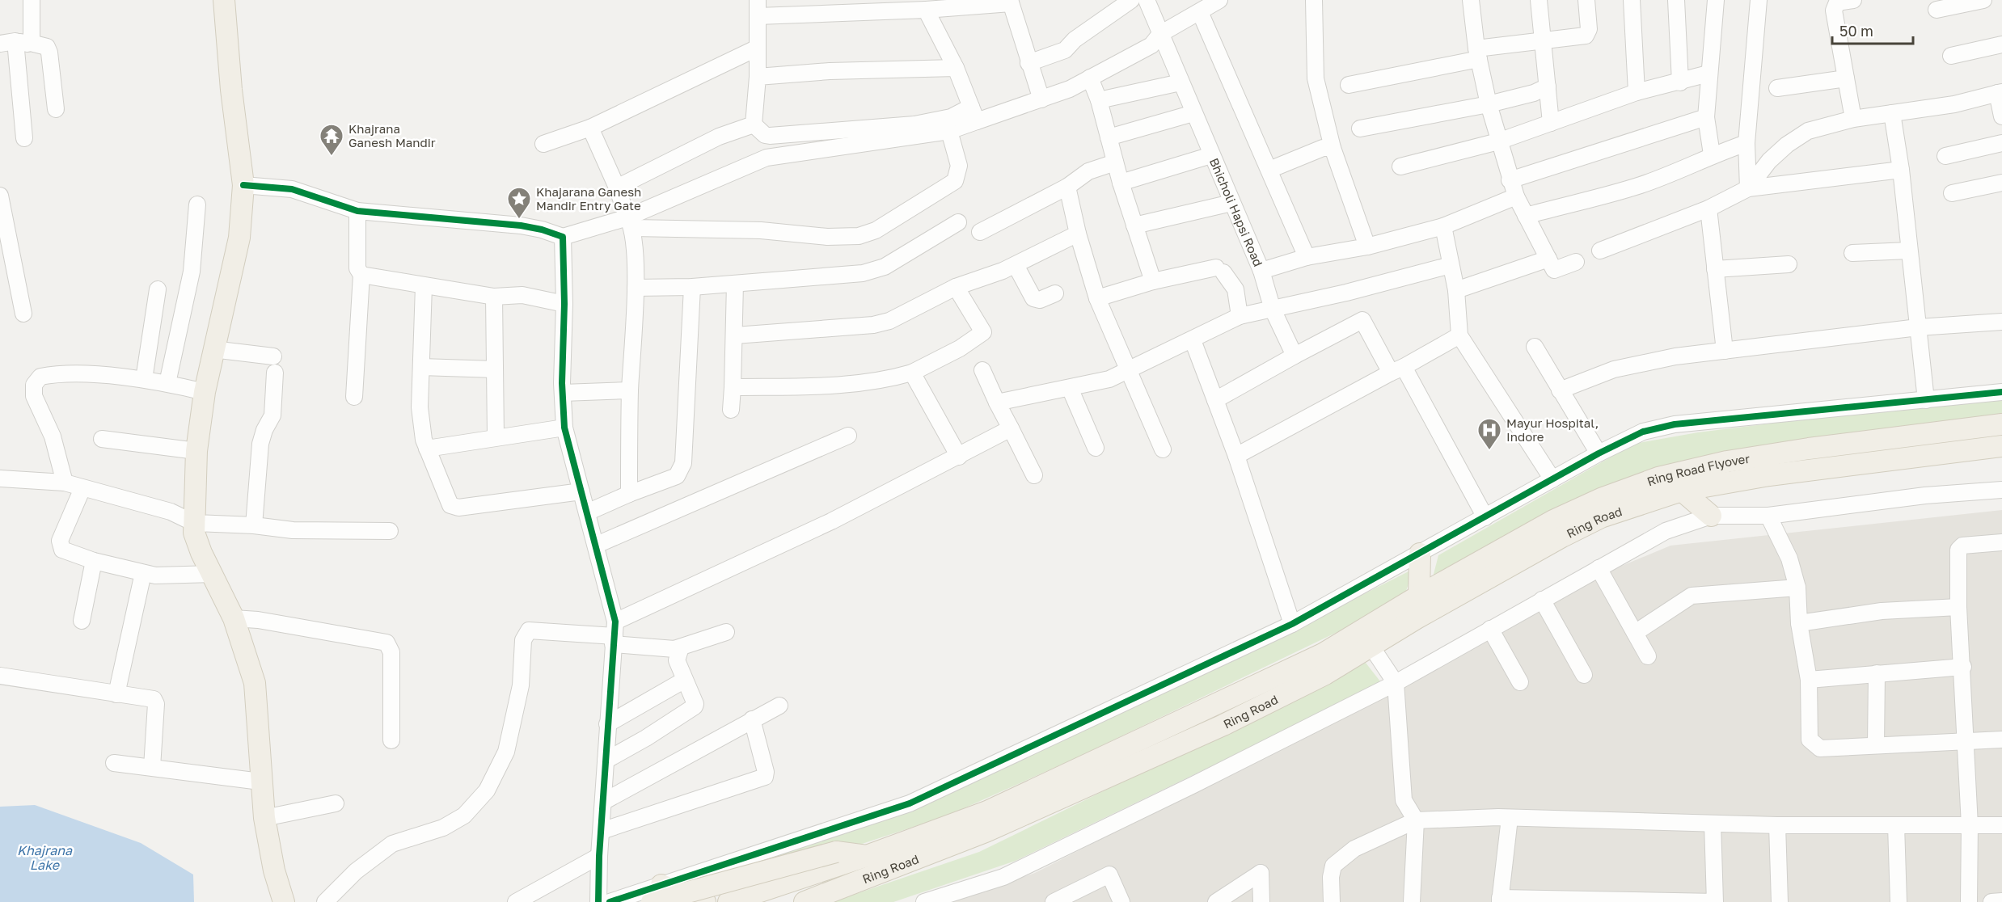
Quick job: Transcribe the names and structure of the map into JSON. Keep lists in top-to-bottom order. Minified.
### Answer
{"streets":{"main road":["Ring Road Flyover","Ring Road"],"street":["Bhicholi Hapsi Road"]},"crossings":[["Ring Road Flyover","Ring Road"]],"water":["Khajrana Lake"],"places":{"temple":["Khajrana Ganesh Mandir"],"place":["Khajarana Ganesh Mandir Entry Gate"],"hospital":["Mayur Hospital, Indore"]},"scale_bar":"50 m"}
